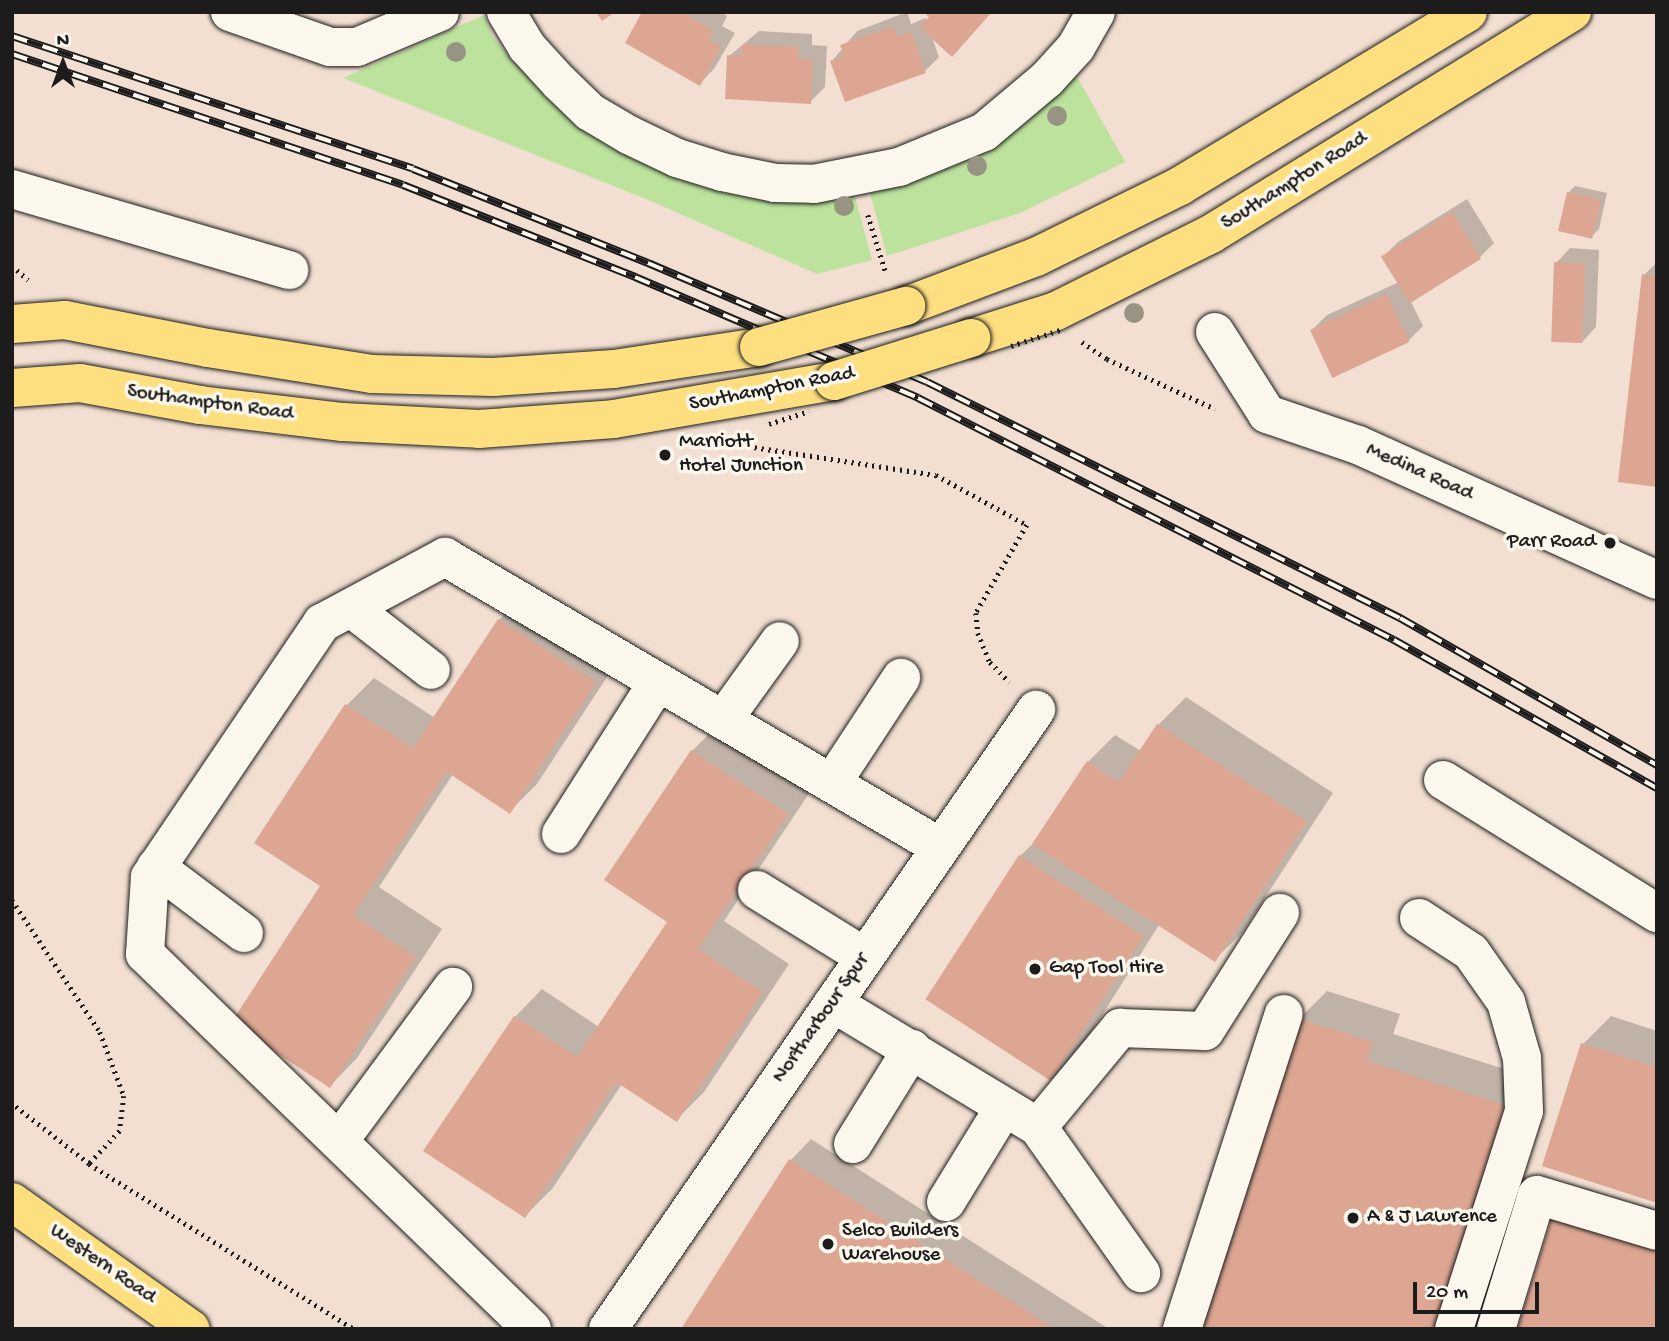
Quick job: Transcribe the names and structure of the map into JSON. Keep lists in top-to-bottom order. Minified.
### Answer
{"streets":{"main road":["Southampton Road","Western Road"],"street":["Medina Road","Northarbour Spur"]},"places":["Marriott Hotel Junction","Parr Road","Gap Tool Hire","A & J Lawrence","Selco Builders Warehouse"],"scale_bar":"20 m","north":"top"}
